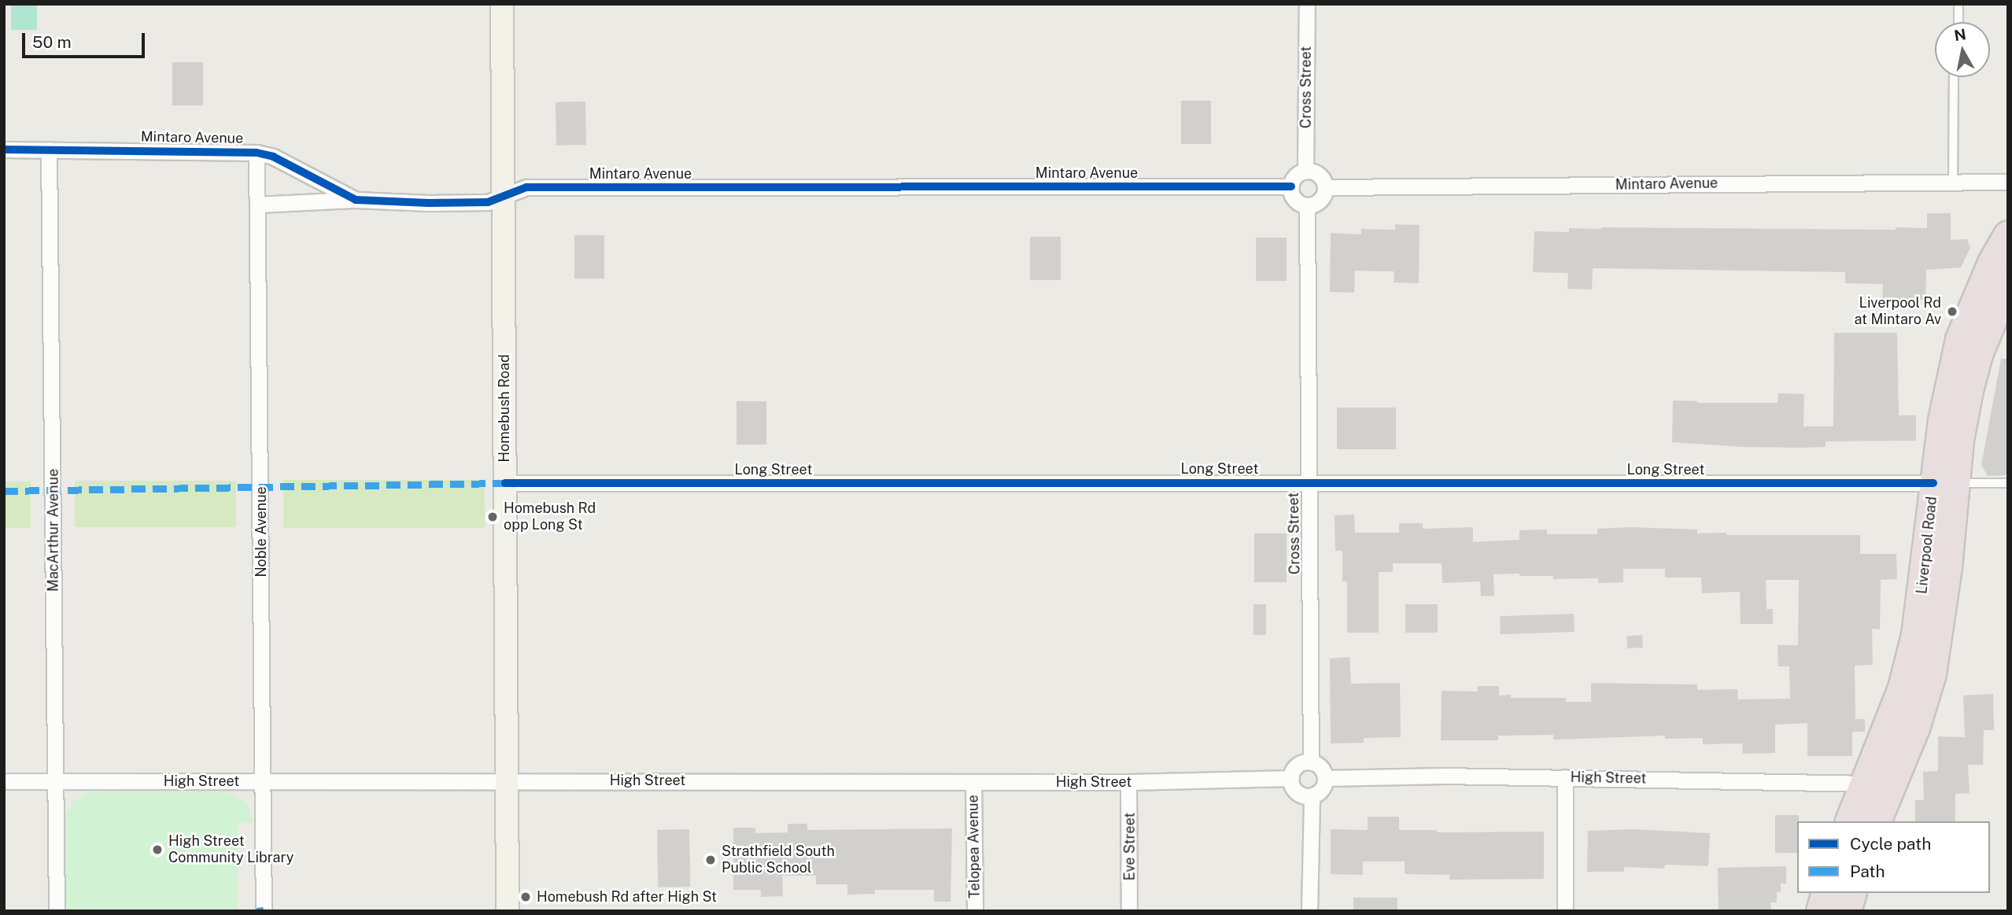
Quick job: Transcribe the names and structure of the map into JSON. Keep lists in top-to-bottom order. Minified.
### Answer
{"streets":{"highway":["Liverpool Road"],"main road":["Homebush Road"],"street":["Cross Street","Mintaro Avenue","Long Street","MacArthur Avenue","Noble Avenue","High Street","Telopea Avenue","Eve Street"]},"crossings":[["Cross Street","Mintaro Avenue"],["Cross Street","Long Street"],["Cross Street","High Street"],["Mintaro Avenue","Homebush Road"],["Mintaro Avenue","MacArthur Avenue"],["Mintaro Avenue","Noble Avenue"],["Homebush Road","Long Street"],["Homebush Road","High Street"],["Long Street","Liverpool Road"],["MacArthur Avenue","High Street"],["Noble Avenue","High Street"],["Liverpool Road","High Street"],["High Street","Telopea Avenue"],["High Street","Eve Street"]],"places":["Liverpool Rd at Mintaro Av","Homebush Rd opp Long St","High Street Community Library","Strathfield South Public School","Homebush Rd after High St"],"legend":["Cycle path","Path"],"scale_bar":"50 m","north":"top"}
